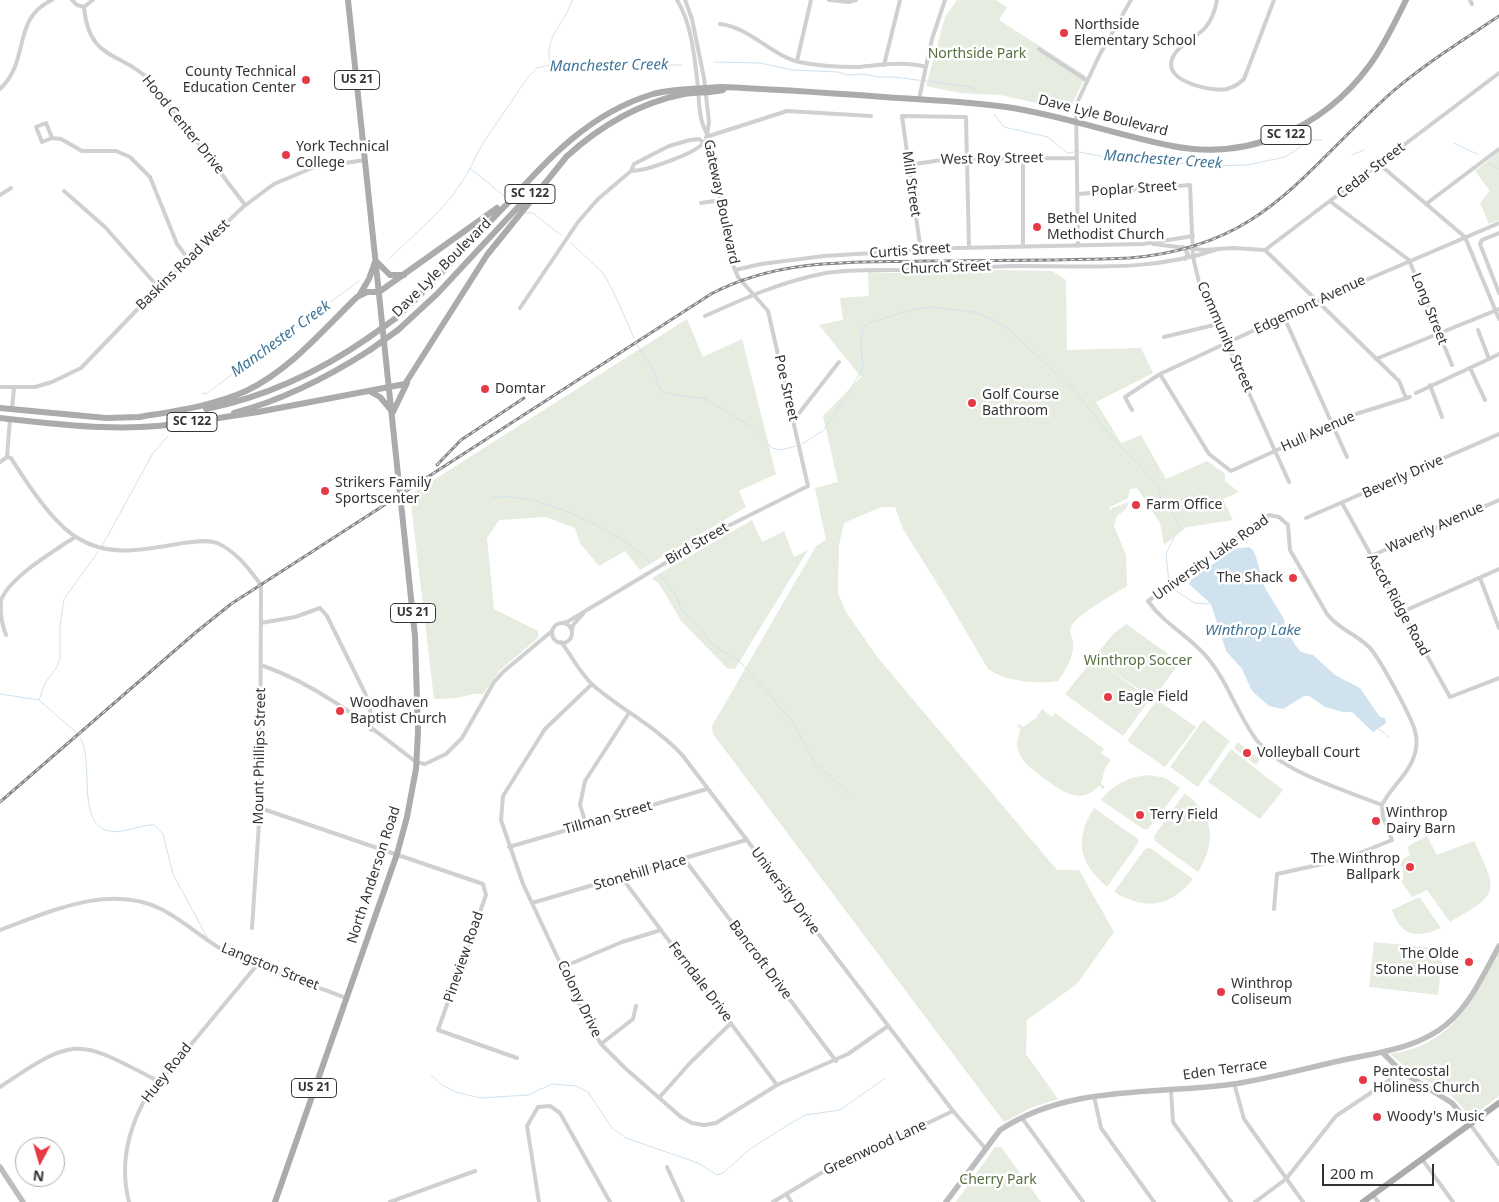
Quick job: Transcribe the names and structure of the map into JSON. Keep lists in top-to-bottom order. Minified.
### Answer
{"streets":{"main road":["US 21","Dave Lyle Boulevard","SC 122","North Anderson Road"],"street":["Hood Center Drive","West Roy Street","Cedar Street","Mill Street","Poplar Street","Gateway Boulevard","Curtis Street","Baskins Road West","Church Street","Edgemont Avenue","Long Street","Community Street","Poe Street","Hull Avenue","Beverly Drive","Waverly Avenue","Bird Street","University Lake Road","Ascot Ridge Road","Mount Phillips Street","Tillman Street","Stonehill Place","University Drive","Pineview Road","Bancroft Drive","Langston Street","Ferndale Drive","Colony Drive","Eden Terrace","Huey Road","Greenwood Lane"]},"crossings":[["US 21","Baskins Road West"],["US 21","North Anderson Road"],["Dave Lyle Boulevard","Gateway Boulevard"],["Hood Center Drive","Baskins Road West"],["West Roy Street","Mill Street"],["Cedar Street","Curtis Street"],["Cedar Street","Long Street"],["Mill Street","Curtis Street"],["Poplar Street","Community Street"],["Gateway Boulevard","Curtis Street"],["Gateway Boulevard","Church Street"],["Gateway Boulevard","Poe Street"],["Curtis Street","Community Street"],["Church Street","Community Street"],["Church Street","Poe Street"],["Edgemont Avenue","Long Street"],["Edgemont Avenue","Community Street"],["Edgemont Avenue","Hull Avenue"],["Community Street","Hull Avenue"],["Poe Street","Bird Street"],["Beverly Drive","Ascot Ridge Road"],["Waverly Avenue","Ascot Ridge Road"],["Bird Street","North Anderson Road"],["Bird Street","University Drive"],["Tillman Street","University Drive"],["Tillman Street","Colony Drive"],["Stonehill Place","University Drive"],["Stonehill Place","Bancroft Drive"],["Stonehill Place","Ferndale Drive"],["Stonehill Place","Colony Drive"],["North Anderson Road","Pineview Road"],["North Anderson Road","Langston Street"],["University Drive","Colony Drive"],["University Drive","Eden Terrace"],["University Drive","Greenwood Lane"],["Bancroft Drive","Colony Drive"],["Langston Street","Huey Road"],["Ferndale Drive","Colony Drive"]],"water":["Manchester Creek","Winthrop Lake"],"parks":["Northside Park","Winthrop Soccer","Cherry Park"],"places":["Northside Elementary School","County Technical Education Center","York Technical College","Bethel United Methodist Church","Domtar","Golf Course Bathroom","Strikers Family Sportscenter","Farm Office","The Shack","Eagle Field","Woodhaven Baptist Church","Volleyball Court","Terry Field","Winthrop Dairy Barn","The Winthrop Ballpark","The Olde Stone House","Winthrop Coliseum","Pentecostal Holiness Church","Woody's Music"],"scale_bar":"200 m","north":"bottom"}
